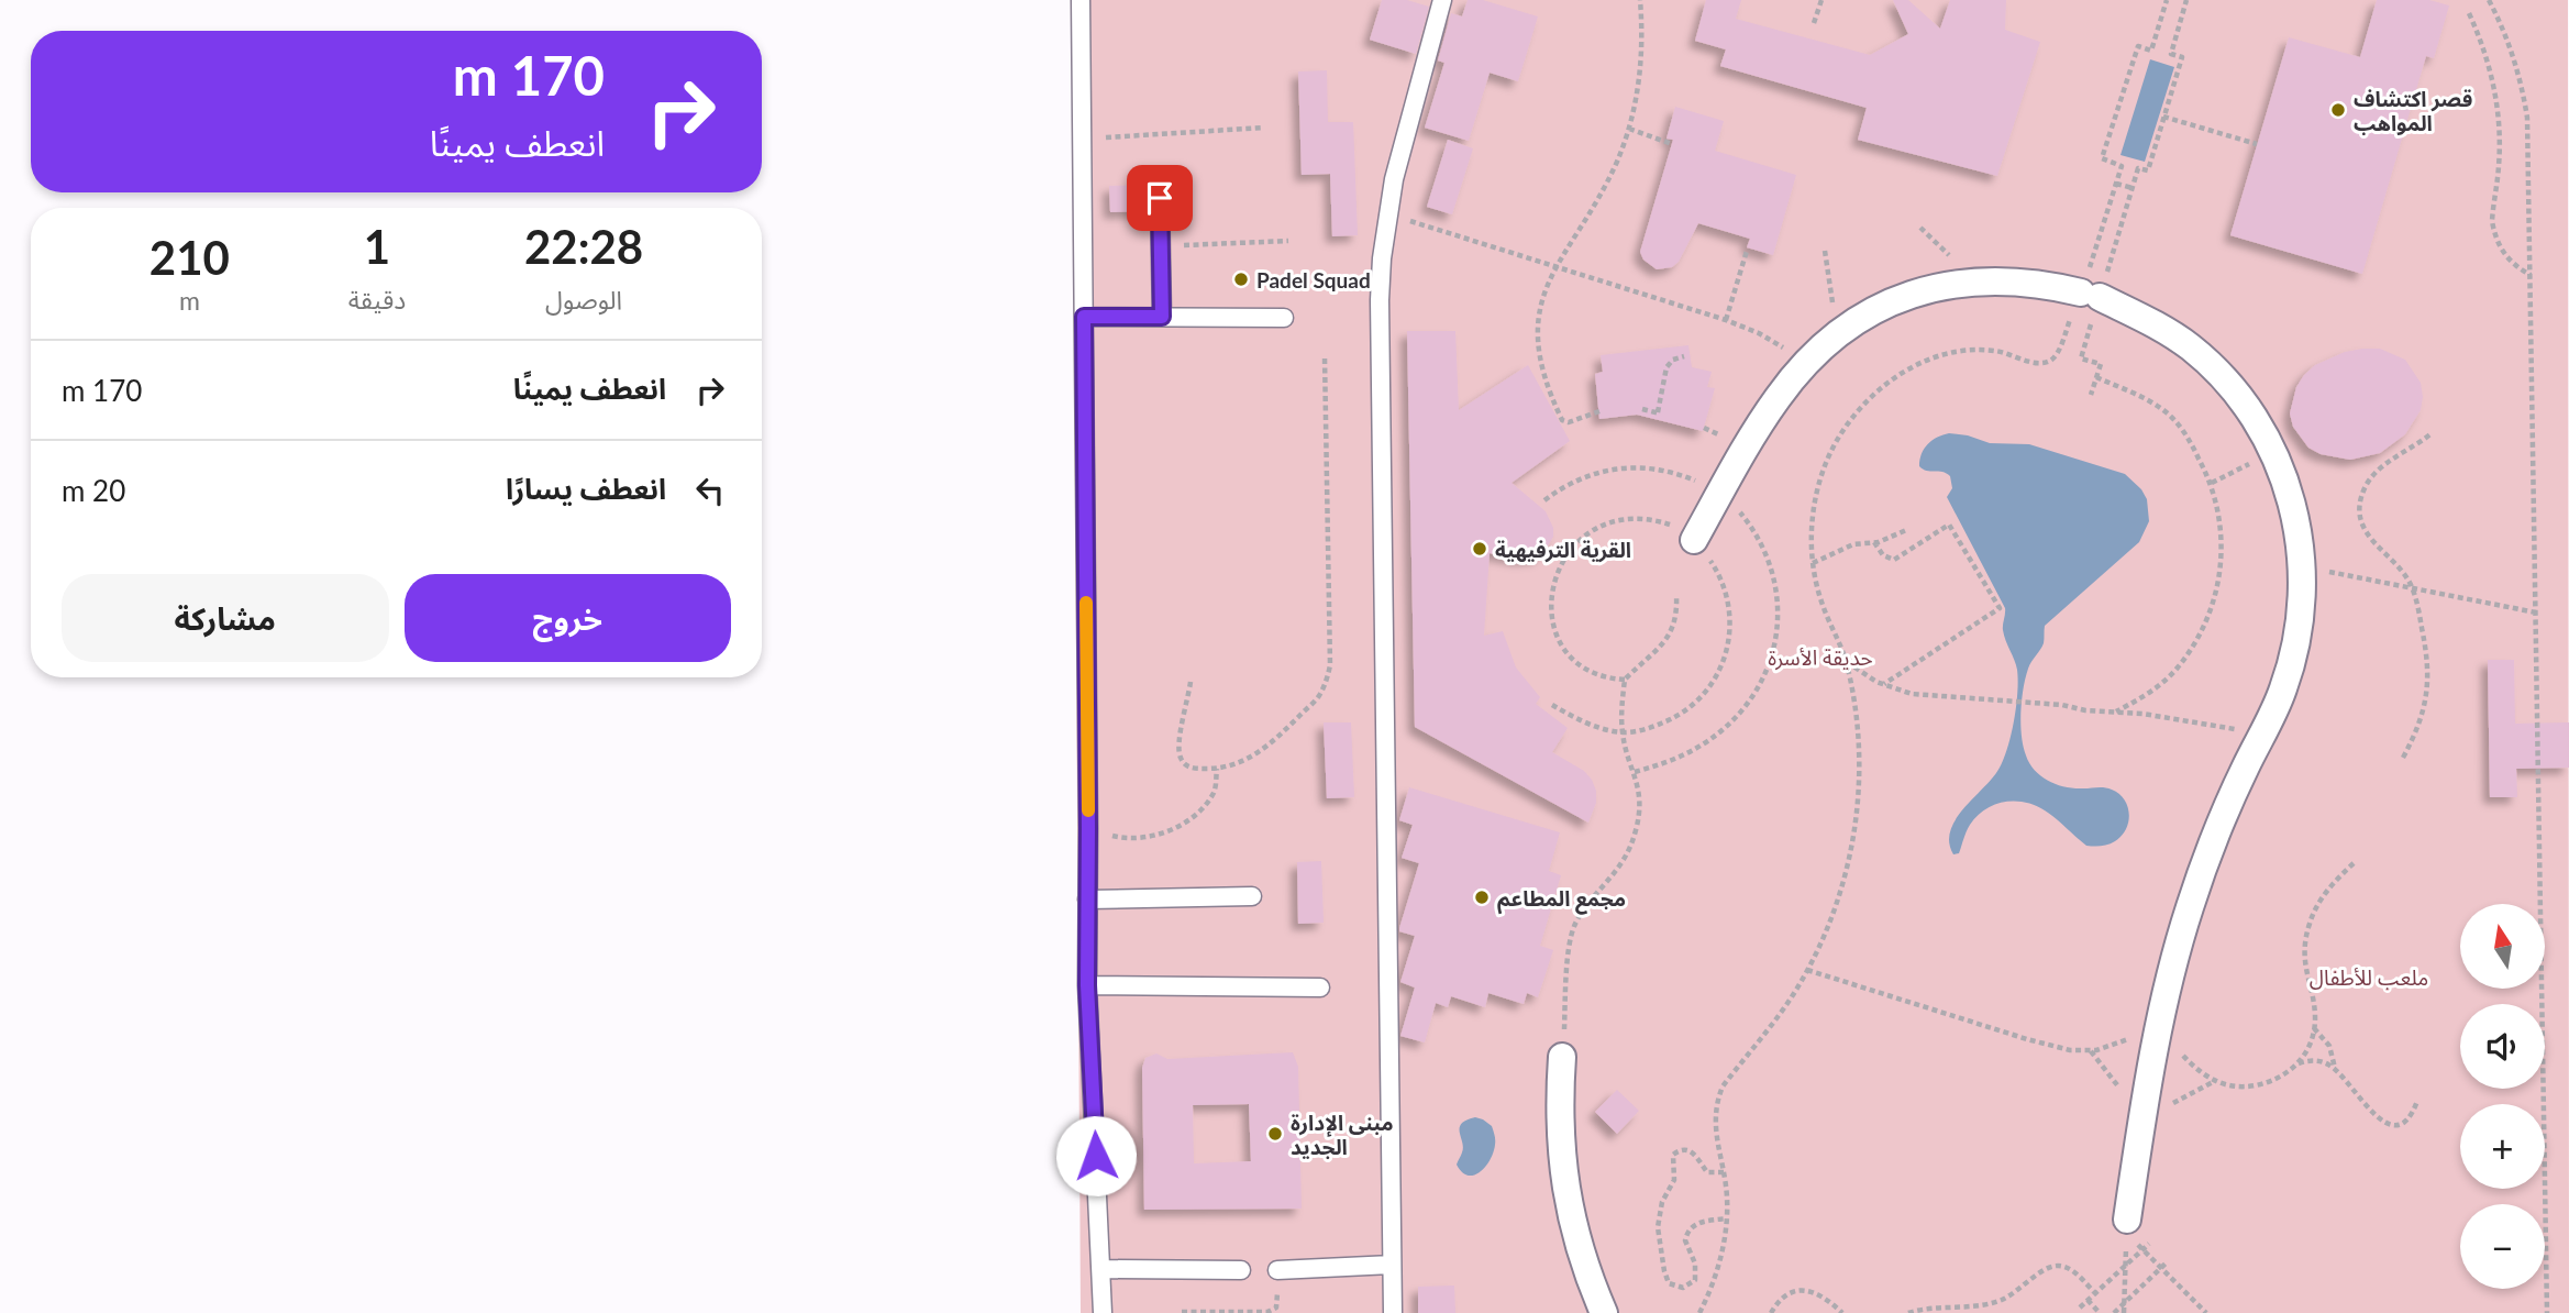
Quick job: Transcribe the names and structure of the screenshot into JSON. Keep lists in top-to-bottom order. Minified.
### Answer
{"parks":["حديقة الأسرة","ملعب للأطفال"],"places":["قصر اكتشاف المواهب","Padel Squad","القرية الترفيهية","مجمع المطاعم","مبنى الإدارة الجديد"],"north":"top","page":{"turn":["170 m","انعطف يمينًا"],"eta":["22:28","الوصول","1","دقيقة","210","m"],"list":[{"name":"انعطف يمينًا","value":"170 m"},{"name":"انعطف يسارًا","value":"20 m"}],"buttons":["خروج","مشاركة"],"map_buttons":["+","−"]}}
